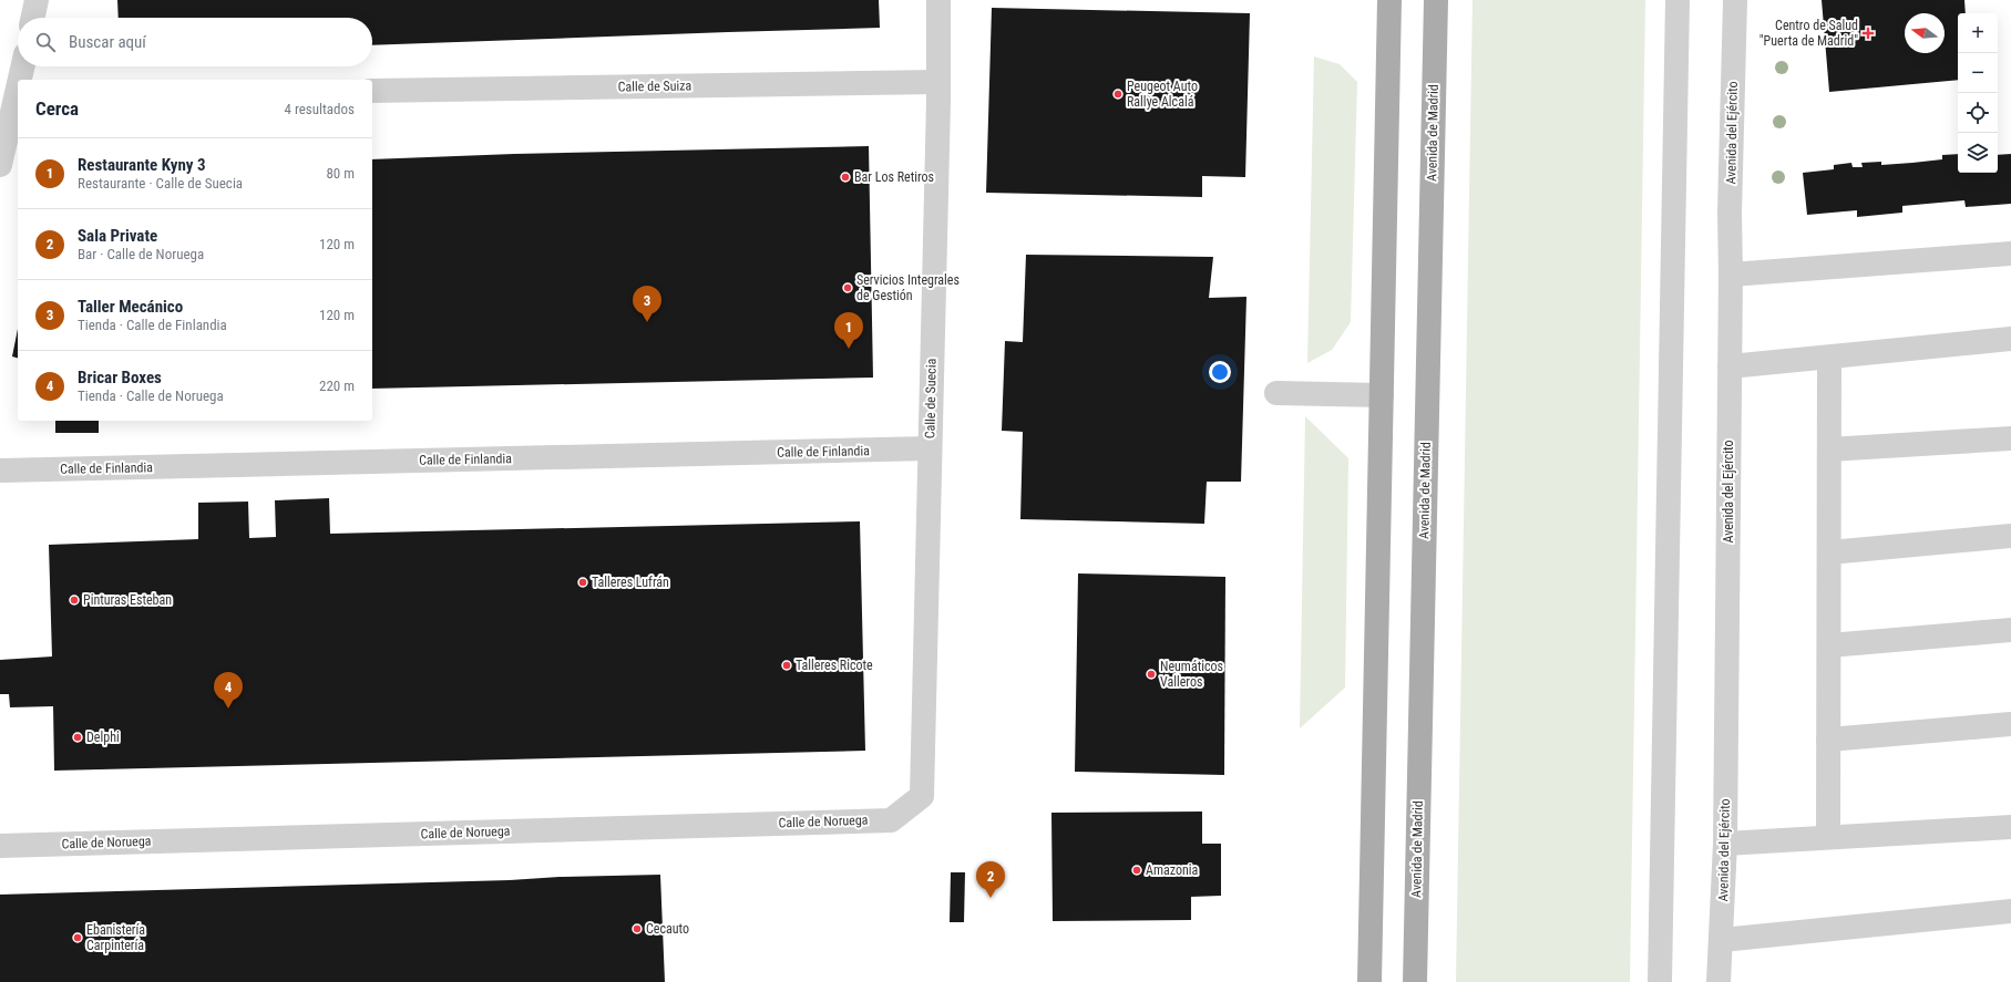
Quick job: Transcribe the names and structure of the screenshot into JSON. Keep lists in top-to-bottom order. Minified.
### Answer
{"streets":{"main road":["Avenida de Madrid"],"street":["Calle de Suiza","Avenida del Ejército","Calle de Suecia","Calle de Finlandia","Calle de Noruega"]},"crossings":[["Calle de Suiza","Calle de Suecia"],["Calle de Suecia","Calle de Finlandia"],["Calle de Suecia","Calle de Noruega"]],"places":{"health":["Centro de Salud \"Puerta de Madrid\""],"other":["Peugeot Auto Rallye Alcalá","Bar Los Retiros","Servicios Integrales de Gestión","Talleres Lufrán","Pinturas Esteban","Talleres Ricote","Neumáticos Valleros","Delphi","Amazonia","Cecauto","Ebanistería Carpintería"]},"north":"left","page":{"map_buttons":["+","−"],"search":"Buscar aquí","heading":["Cerca","4 resultados"],"list":[{"mark":"1","name":"Restaurante Kyny 3","note":"Restaurante · Calle de Suecia","value":"80 m"},{"mark":"2","name":"Sala Private","note":"Bar · Calle de Noruega","value":"120 m"},{"mark":"3","name":"Taller Mecánico","note":"Tienda · Calle de Finlandia","value":"120 m"},{"mark":"4","name":"Bricar Boxes","note":"Tienda · Calle de Noruega","value":"220 m"}],"pins":["3","1","4","2"]}}
